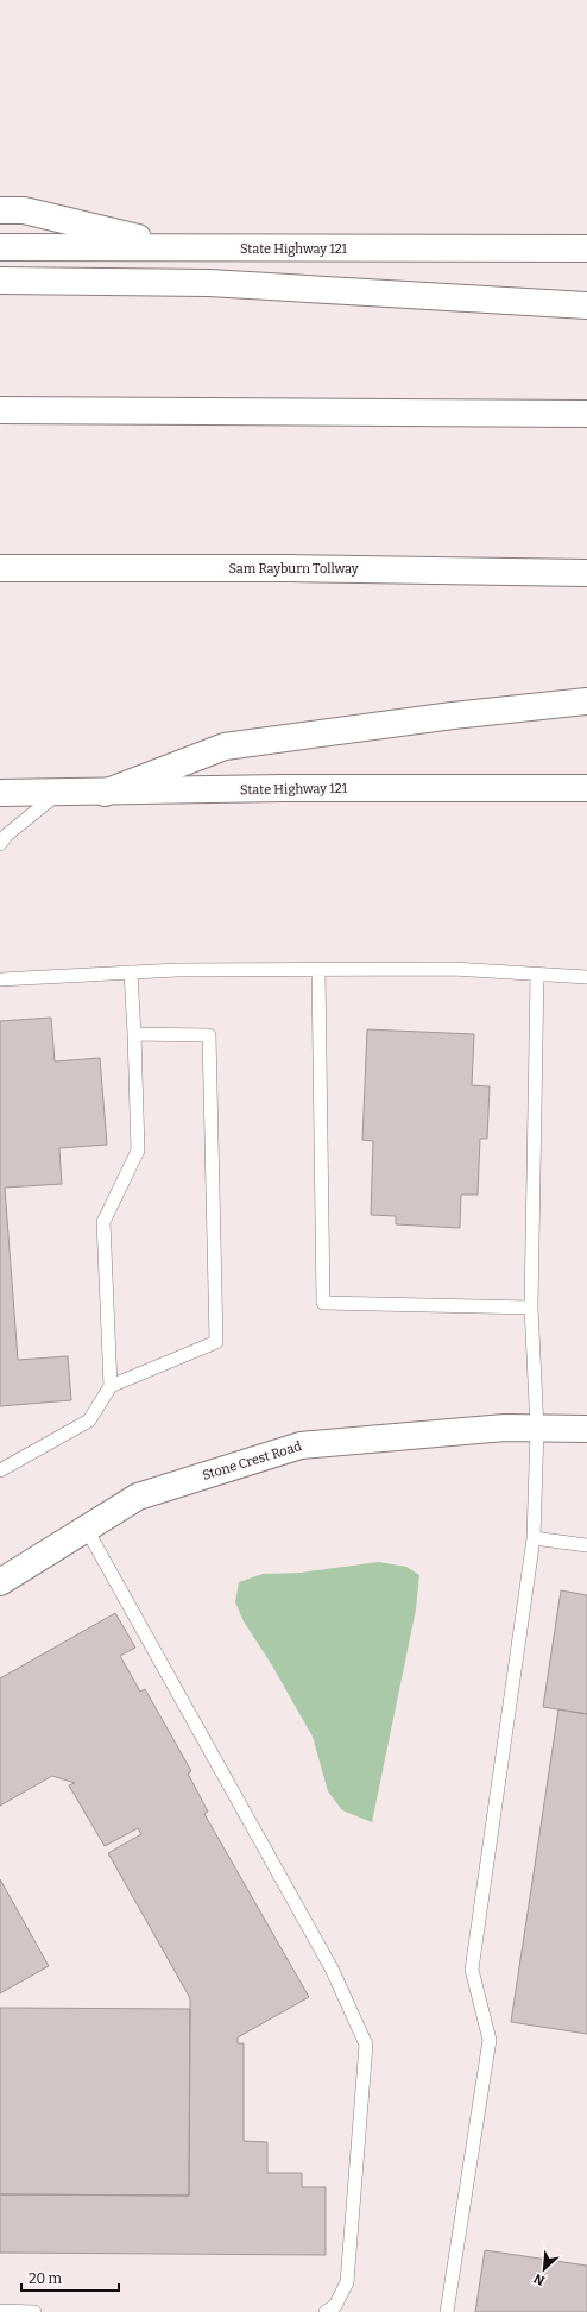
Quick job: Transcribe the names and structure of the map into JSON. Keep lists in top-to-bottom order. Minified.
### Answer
{"streets":{"main road":["State Highway 121","Sam Rayburn Tollway","Stone Crest Road"]},"scale_bar":"20 m","north":"bottom left"}
